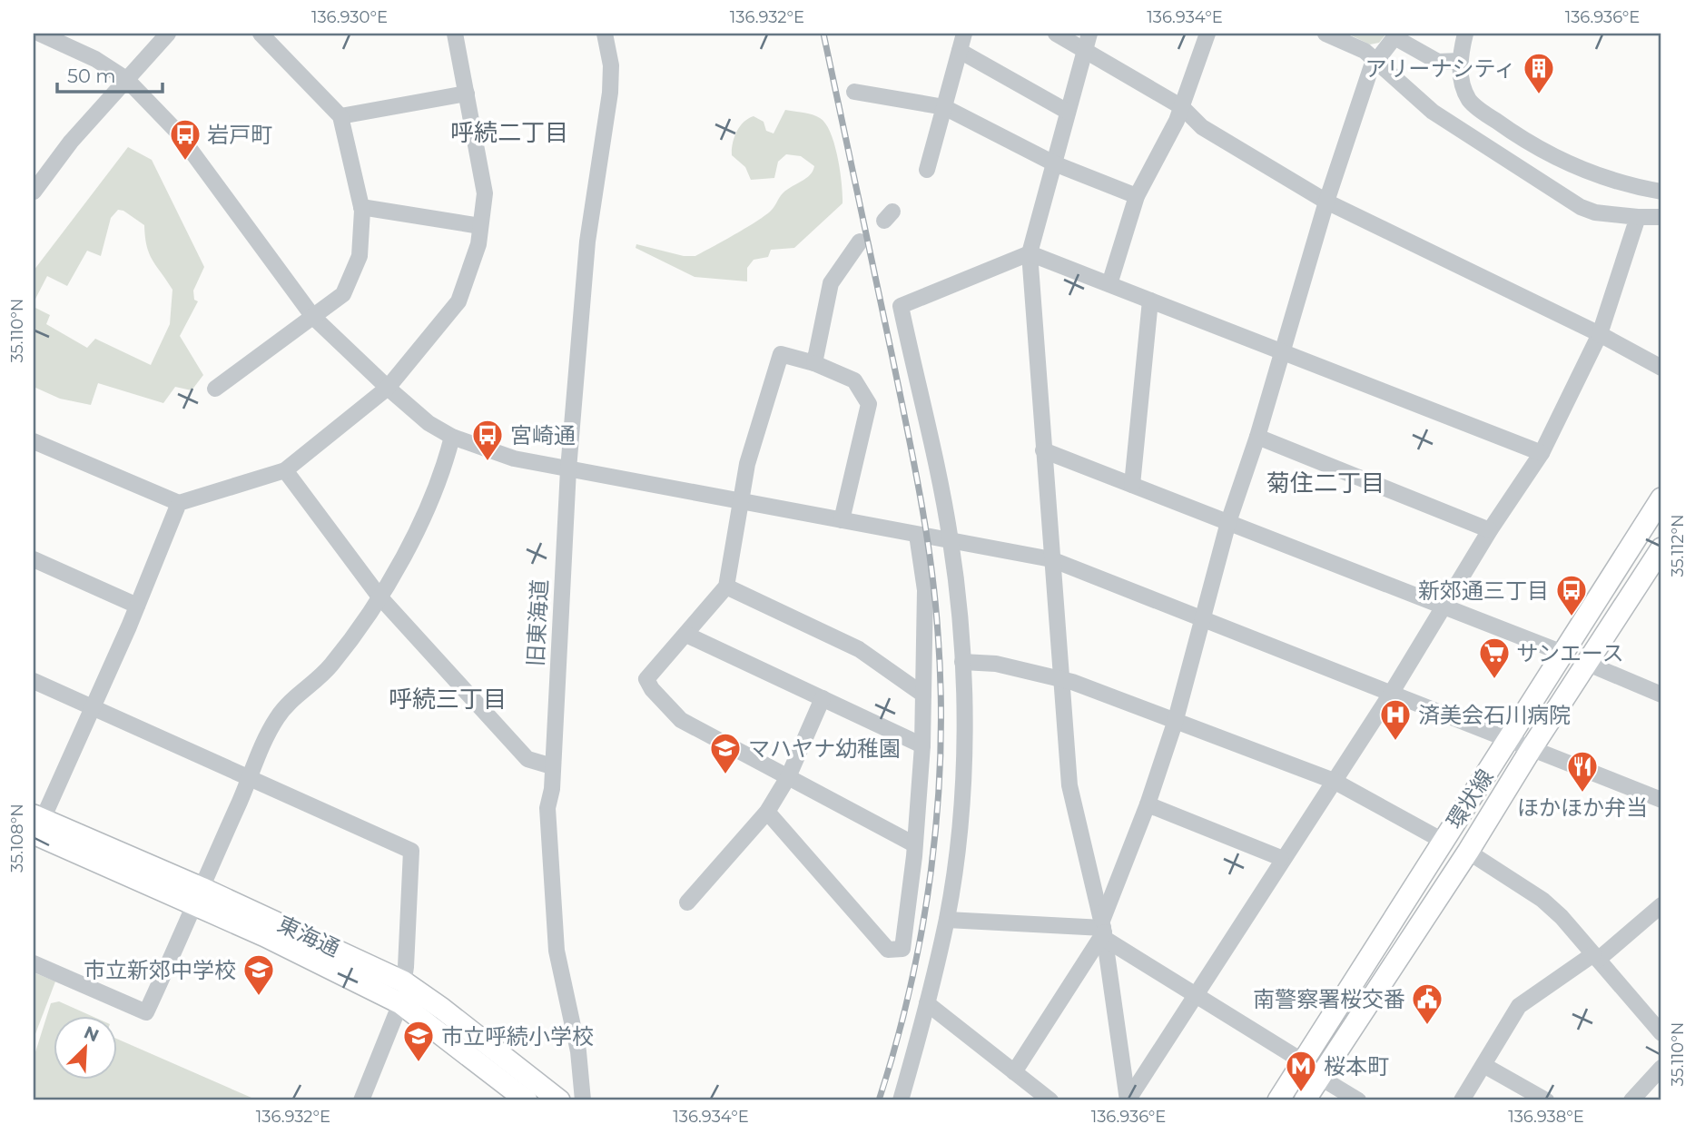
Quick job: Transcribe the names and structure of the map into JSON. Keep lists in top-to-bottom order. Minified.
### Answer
{"streets":{"main road":["環状線","東海通"],"street":["旧東海道"]},"districts":["呼続二丁目","菊住二丁目","呼続三丁目"],"places":{"building":["アリーナシティ"],"bus stop":["岩戸町","宮崎通","新郊通三丁目"],"supermarket":["サンエース"],"hospital":["済美会石川病院"],"school or university":["マハヤナ幼稚園","市立新郊中学校","市立呼続小学校"],"restaurant":["ほかほか弁当"],"public building":["南警察署桜交番"],"metro station":["桜本町"]},"scale_bar":"50 m","north":"top right","coordinates":["136.930°E","136.932°E","136.934°E","136.936°E","35.110°N","35.112°N","35.108°N","136.938°E"]}
